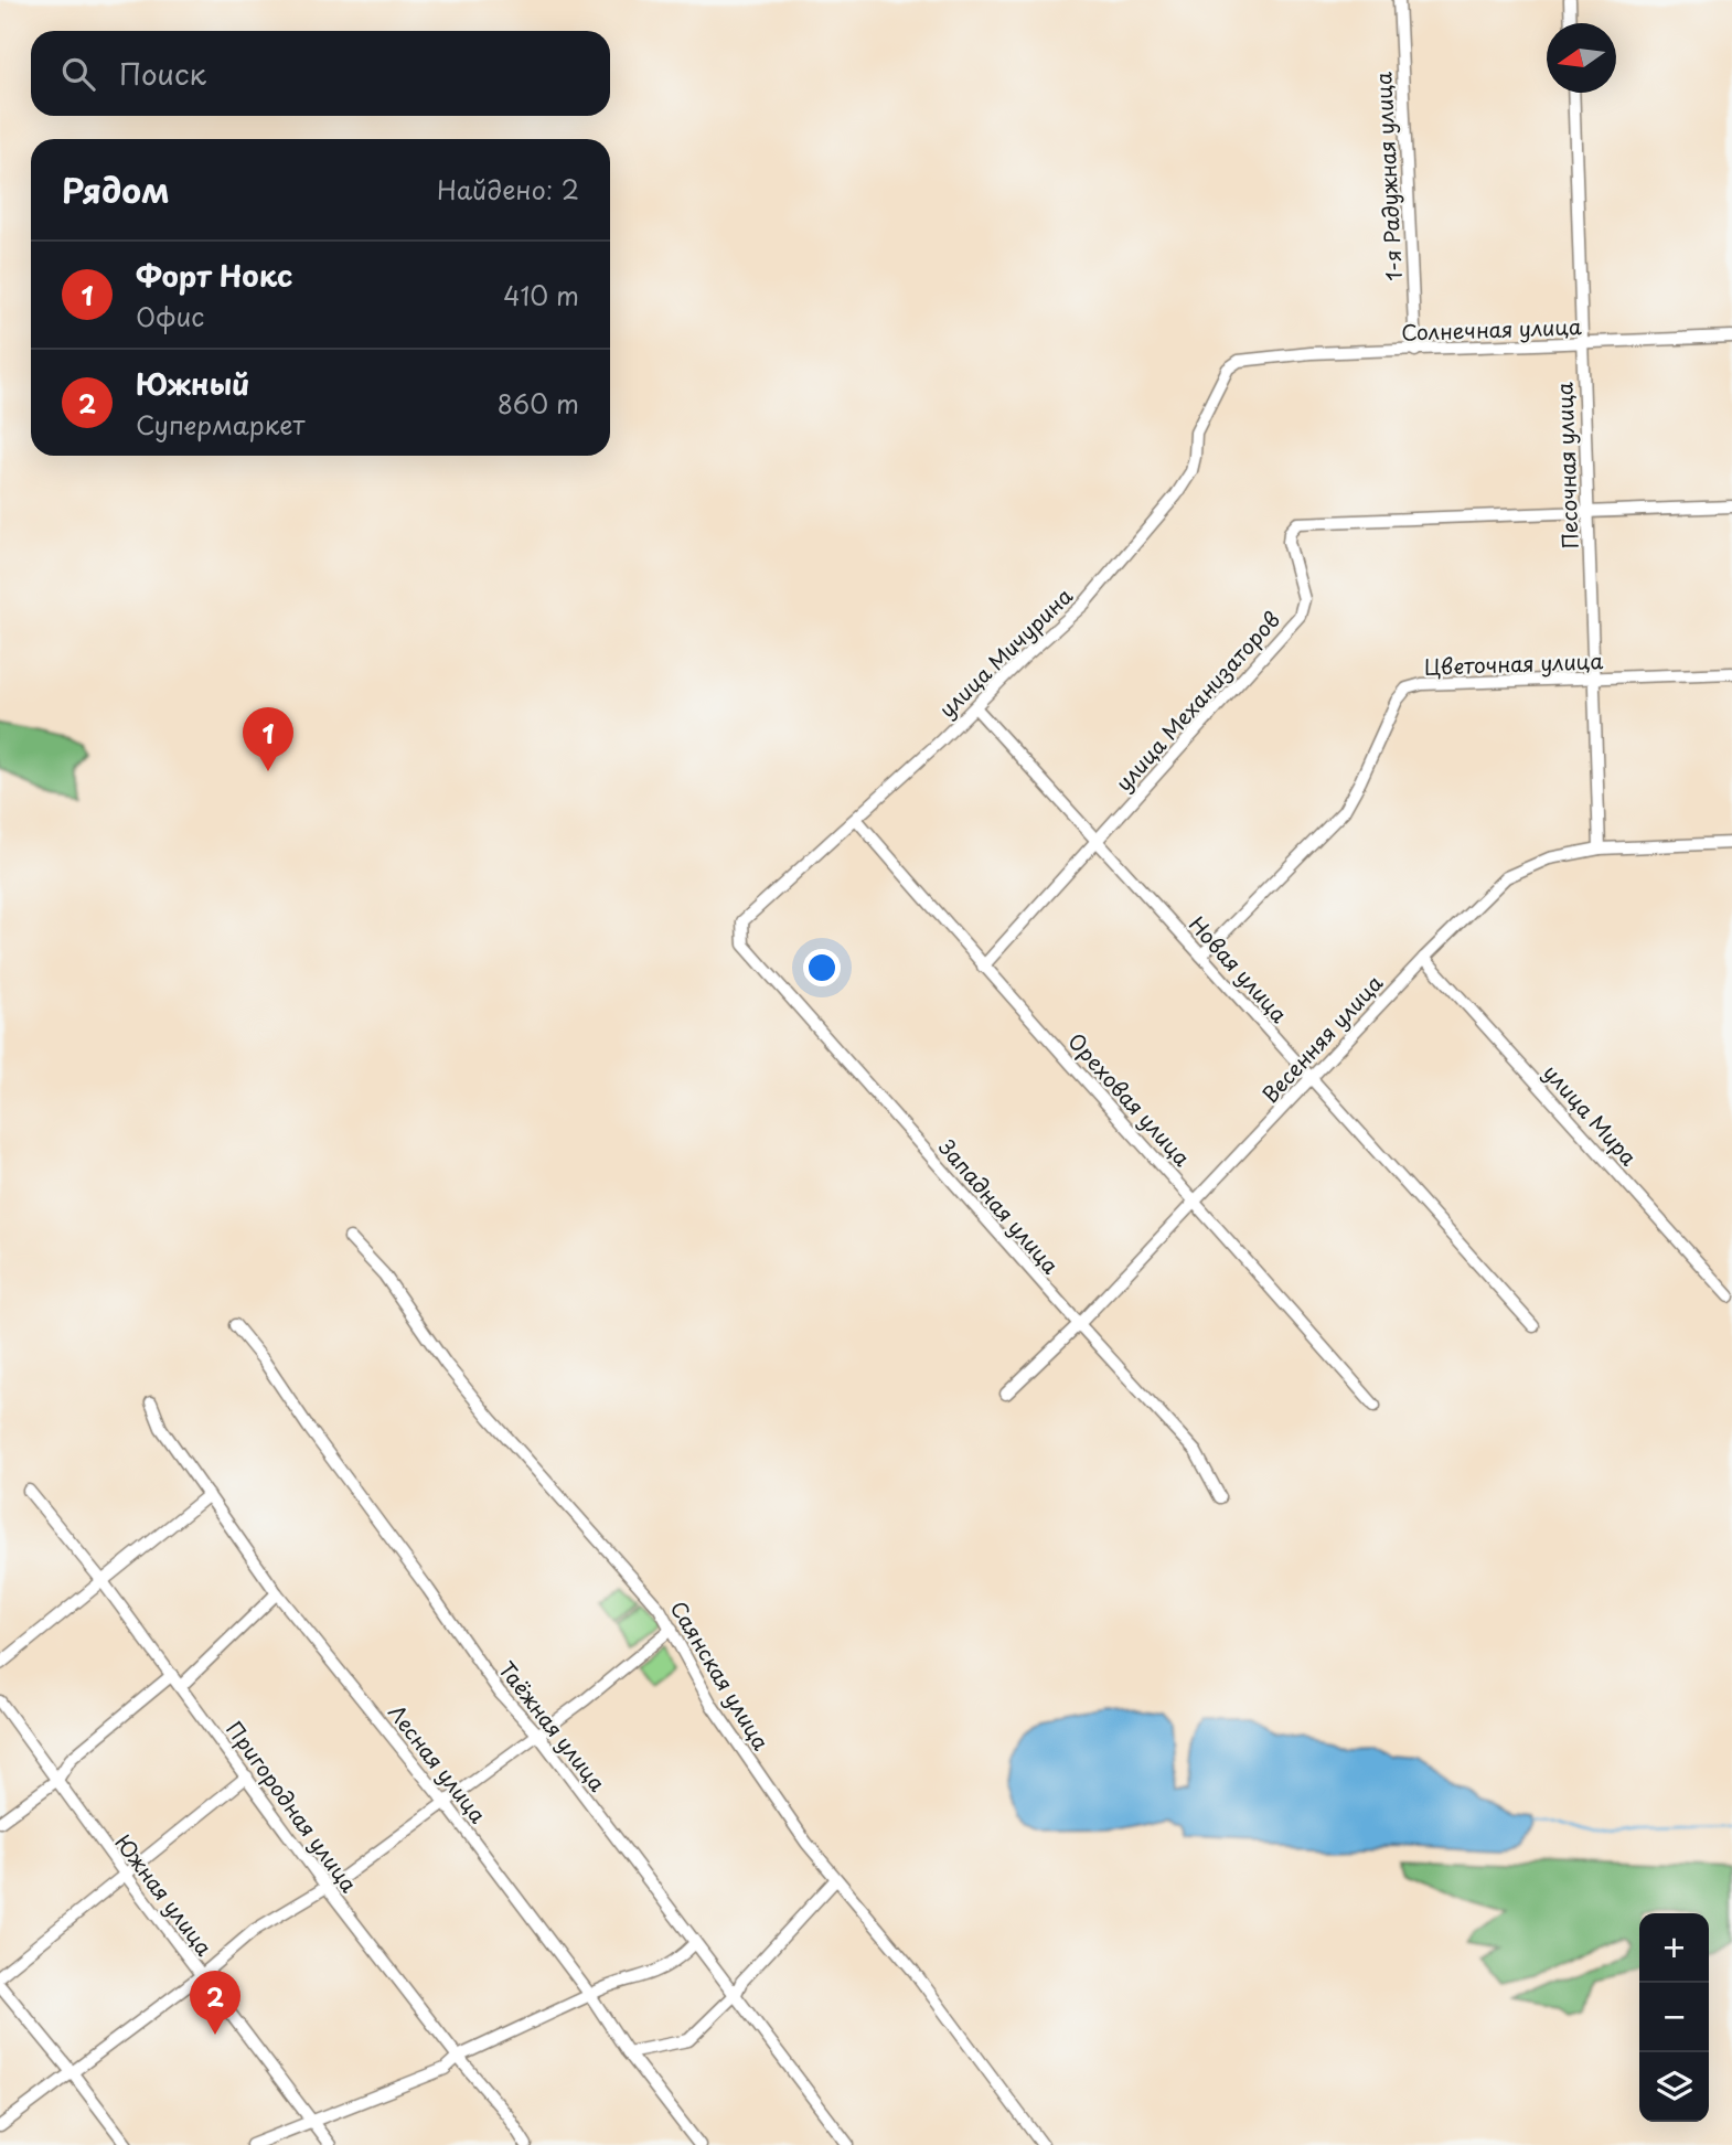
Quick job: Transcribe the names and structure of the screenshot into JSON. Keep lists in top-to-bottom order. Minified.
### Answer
{"streets":{"street":["1-я Радужная улица","Солнечная улица","Песочная улица","улица Мичурина","Цветочная улица","улица Механизаторов","Новая улица","Весенняя улица","Ореховая улица","улица Мира","Западная улица","Саянская улица","Таёжная улица","Лесная улица","Пригородная улица","Южная улица"]},"crossings":[["1-я Радужная улица","Солнечная улица"],["Солнечная улица","Песочная улица"],["Солнечная улица","улица Мичурина"],["Песочная улица","Цветочная улица"],["Песочная улица","улица Механизаторов"],["Песочная улица","Весенняя улица"],["улица Мичурина","Новая улица"],["улица Мичурина","Ореховая улица"],["улица Мичурина","Западная улица"],["Цветочная улица","Новая улица"],["улица Механизаторов","Новая улица"],["улица Механизаторов","Ореховая улица"],["Новая улица","Весенняя улица"],["Весенняя улица","Ореховая улица"],["Весенняя улица","улица Мира"],["Весенняя улица","Западная улица"]],"north":"left","page":{"search":"Поиск","heading":["Рядом","Найдено: 2"],"list":[{"mark":"1","name":"Форт Нокс","note":"Офис","value":"410 m"},{"mark":"2","name":"Южный","note":"Супермаркет","value":"860 m"}],"pins":["1","2"],"map_buttons":["+","−"]}}
